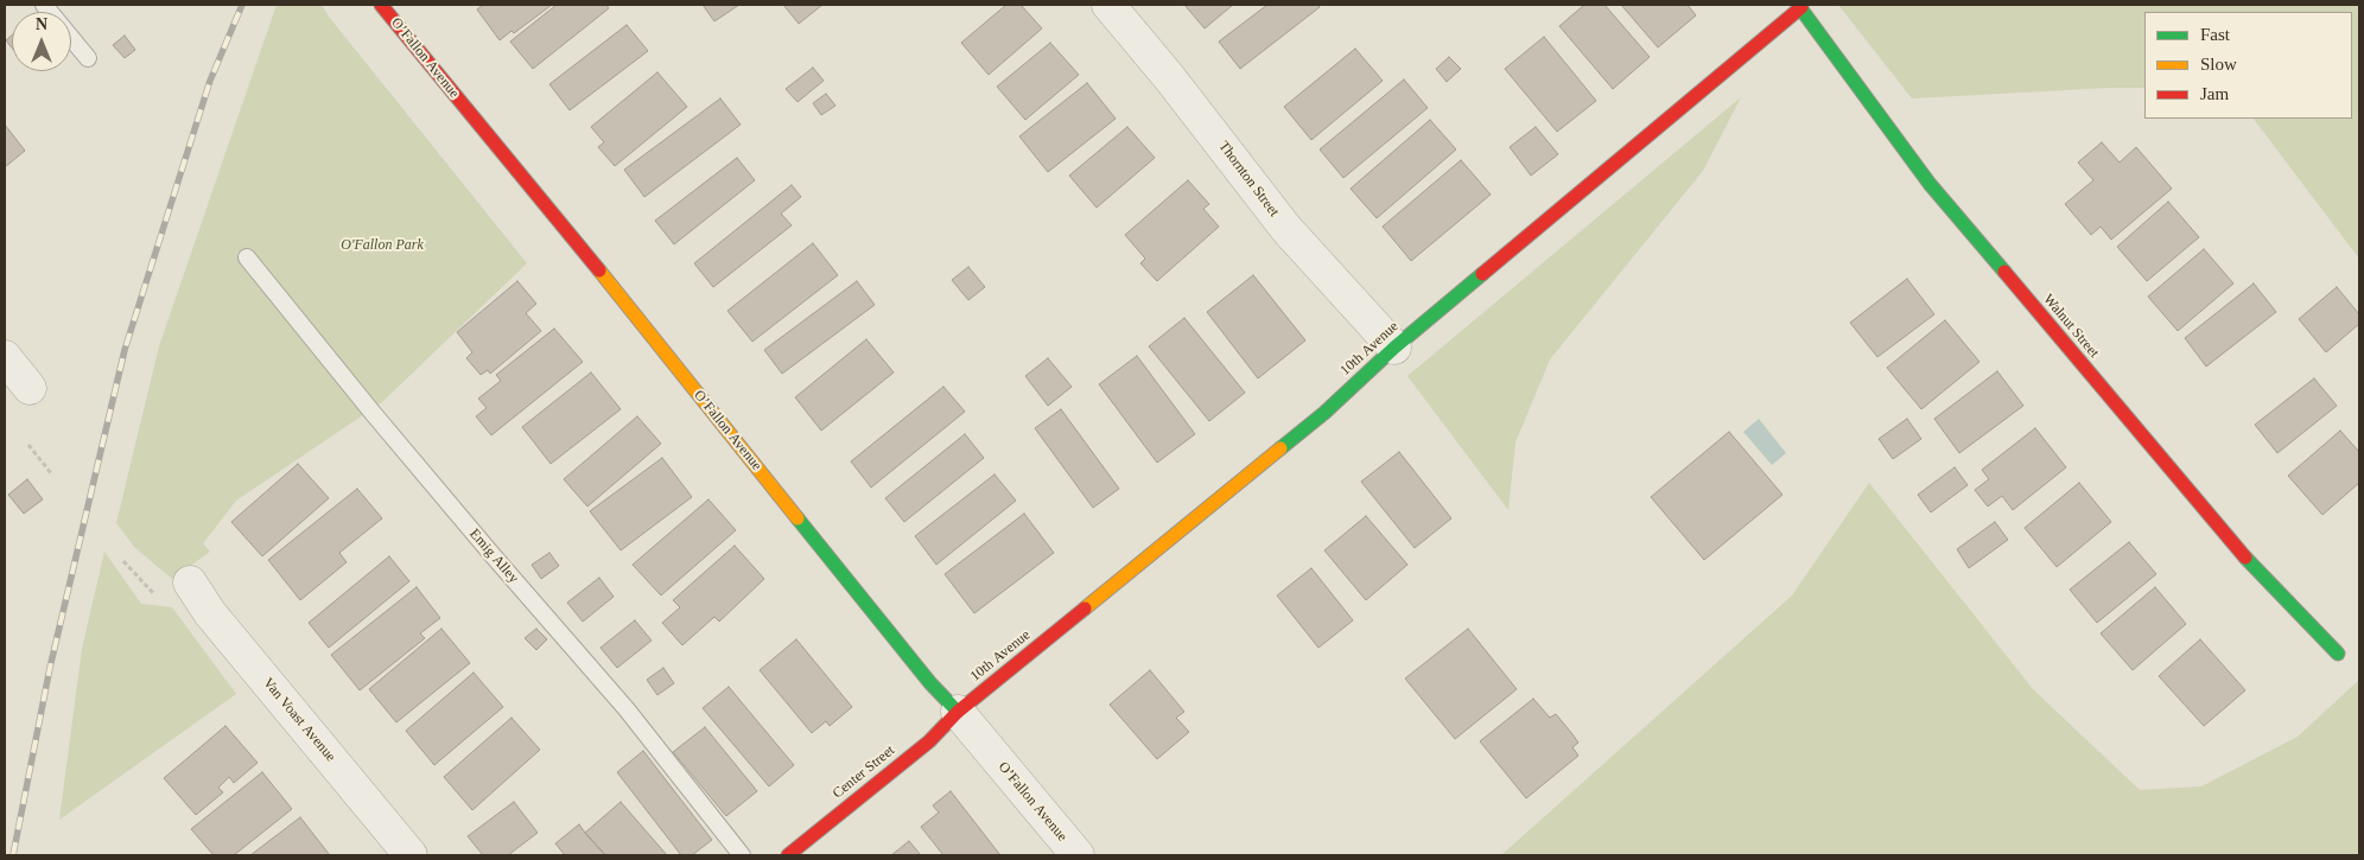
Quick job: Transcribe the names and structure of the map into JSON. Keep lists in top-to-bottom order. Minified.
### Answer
{"streets":{"street":["O’Fallon Avenue","Thornton Street","Walnut Street","10th Avenue","Van Voast Avenue","Center Street"],"lane":["Emig Alley"]},"crossings":[["O’Fallon Avenue","10th Avenue"],["O’Fallon Avenue","Center Street"],["Thornton Street","10th Avenue"],["Walnut Street","10th Avenue"],["10th Avenue","Center Street"]],"parks":["O'Fallon Park"],"legend":["Fast","Slow","Jam"],"north":"top"}
